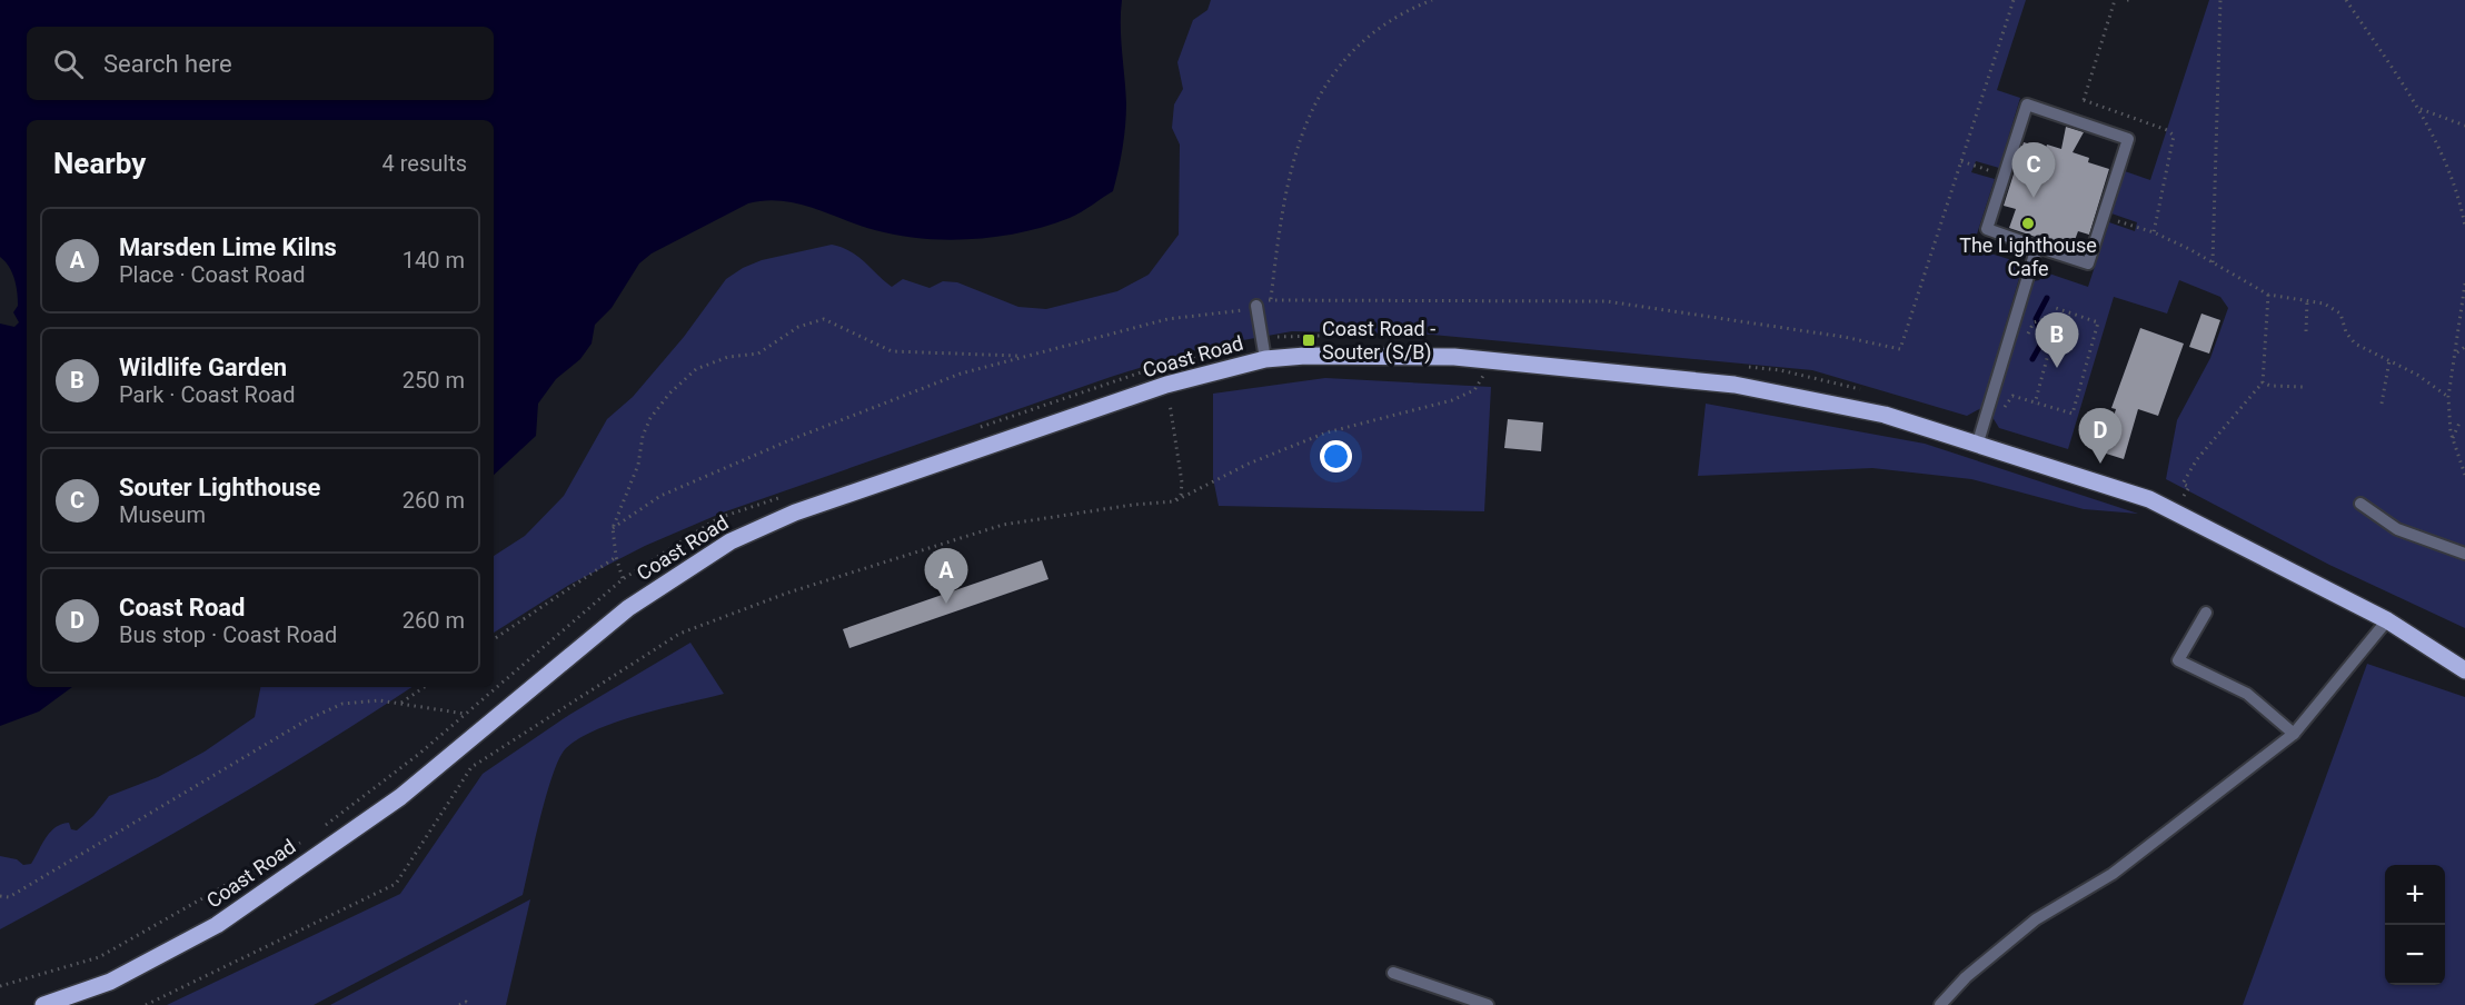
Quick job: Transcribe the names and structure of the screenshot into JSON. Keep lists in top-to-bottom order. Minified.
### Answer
{"streets":{"main road":["Coast Road"]},"places":{"other":["The Lighthouse Cafe"],"transit":["Coast Road - Souter (S/B)"]},"page":{"search":"Search here","heading":["Nearby","4 results"],"pins":["C","B","D","A"],"list":[{"mark":"A","name":"Marsden Lime Kilns","note":"Place · Coast Road","value":"140 m"},{"mark":"B","name":"Wildlife Garden","note":"Park · Coast Road","value":"250 m"},{"mark":"C","name":"Souter Lighthouse","note":"Museum","value":"260 m"},{"mark":"D","name":"Coast Road","note":"Bus stop · Coast Road","value":"260 m"}],"map_buttons":["+","−"]}}
